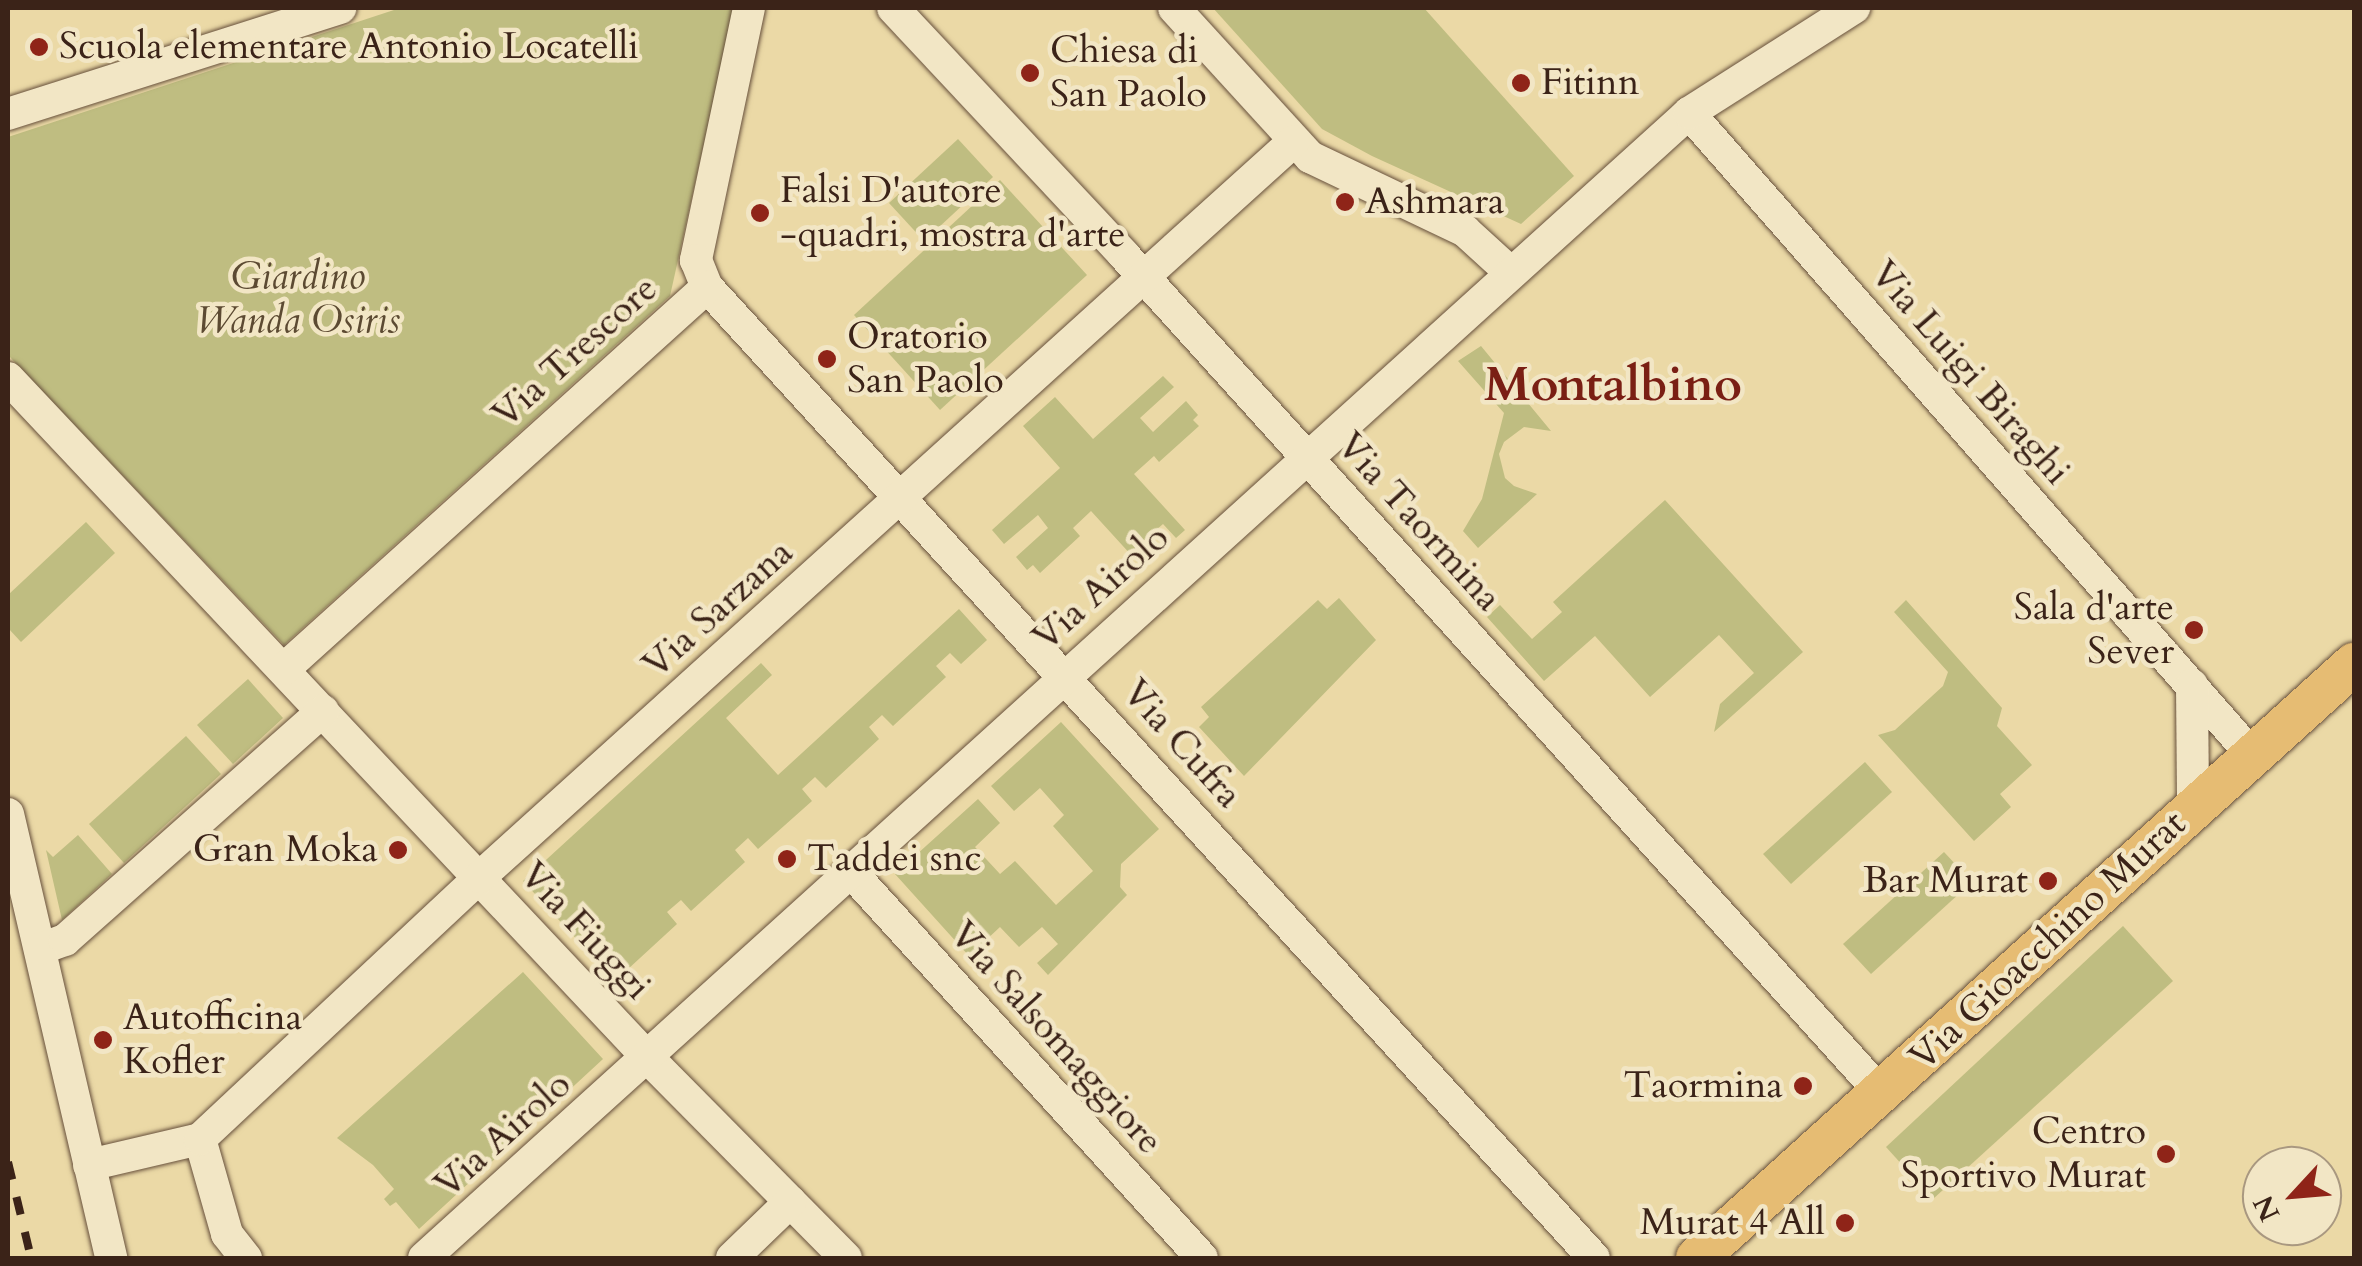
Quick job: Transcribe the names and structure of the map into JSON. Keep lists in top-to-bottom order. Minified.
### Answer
{"streets":{"main road":["Via Gioacchino Murat"],"street":["Via Trescore","Via Luigi Biraghi","Via Taormina","Via Airolo","Via Sarzana","Via Cufra","Via Fiuggi","Via Salsomaggiore"]},"crossings":[["Via Trescore","Via Cufra"],["Via Trescore","Via Fiuggi"],["Via Luigi Biraghi","Via Airolo"],["Via Luigi Biraghi","Via Gioacchino Murat"],["Via Taormina","Via Airolo"],["Via Taormina","Via Sarzana"],["Via Taormina","Via Gioacchino Murat"],["Via Airolo","Via Cufra"],["Via Airolo","Via Fiuggi"],["Via Airolo","Via Salsomaggiore"],["Via Sarzana","Via Cufra"],["Via Sarzana","Via Fiuggi"]],"districts":["Montalbino"],"parks":["Giardino Wanda Osiris"],"places":["Scuola elementare Antonio Locatelli","Chiesa di San Paolo","Fitinn","Ashmara","Falsi D'autore -quadri, mostra d'arte","Oratorio San Paolo","Sala d'arte Sever","Gran Moka","Taddei snc","Bar Murat","Autofficina Kofler","Taormina","Centro Sportivo Murat","Murat 4 All"],"north":"bottom left"}
